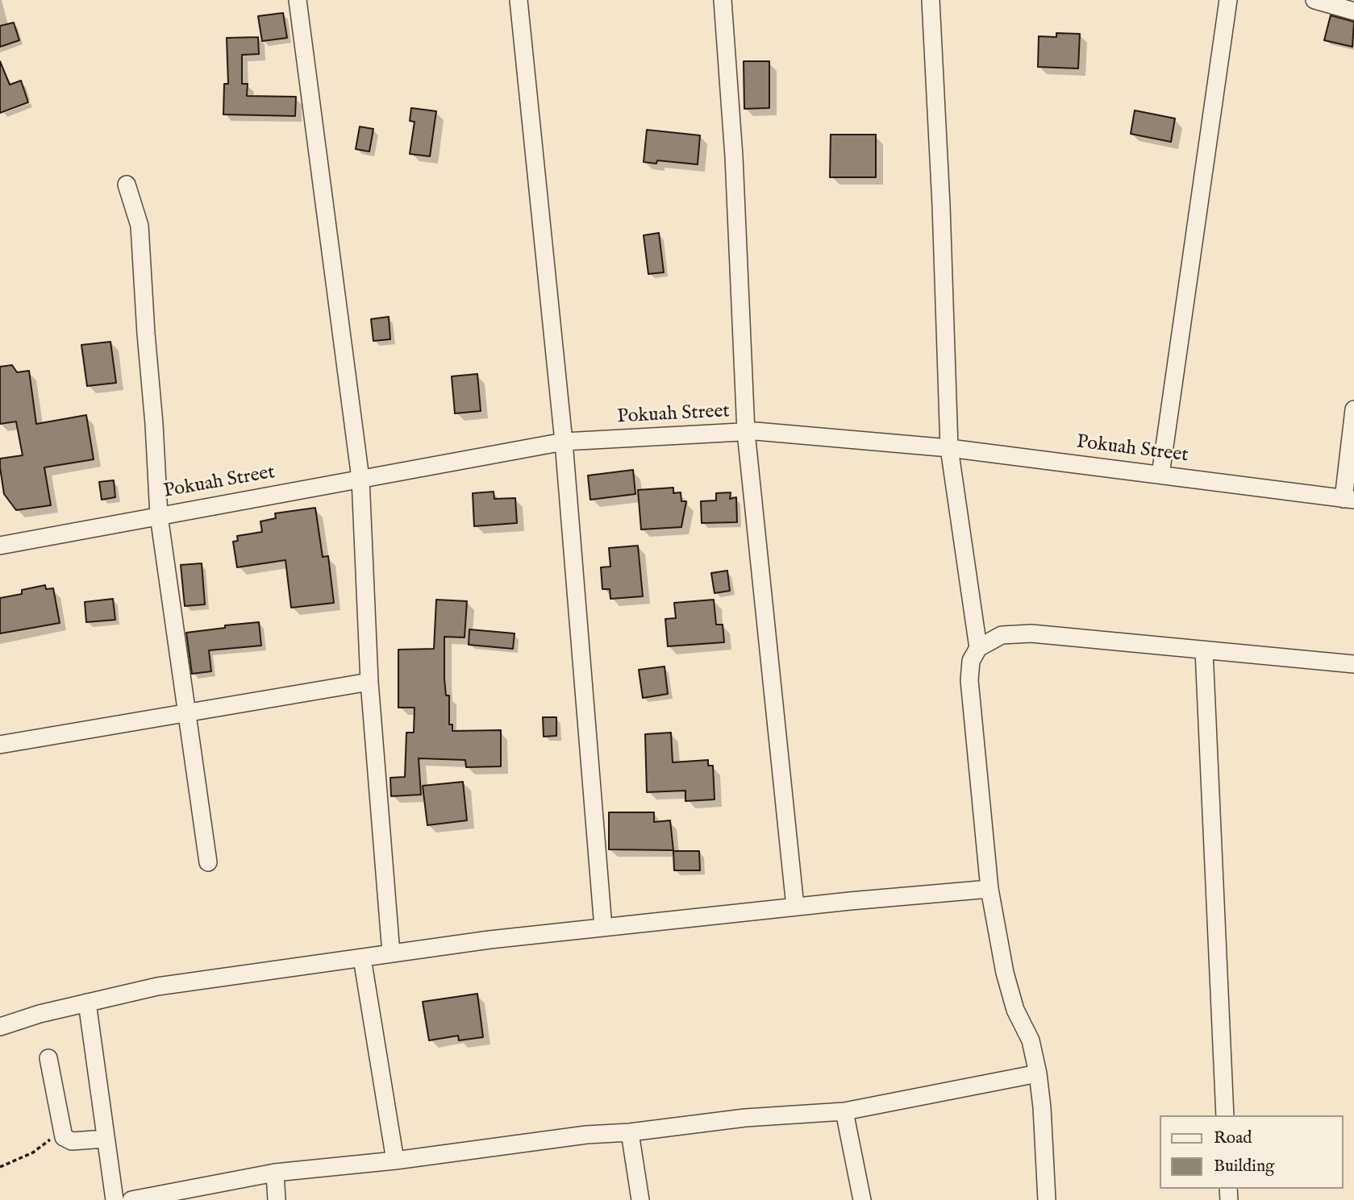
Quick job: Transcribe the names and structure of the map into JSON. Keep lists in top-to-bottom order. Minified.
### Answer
{"streets":{"street":["Pokuah Street"]},"legend":["Road","Building"]}
